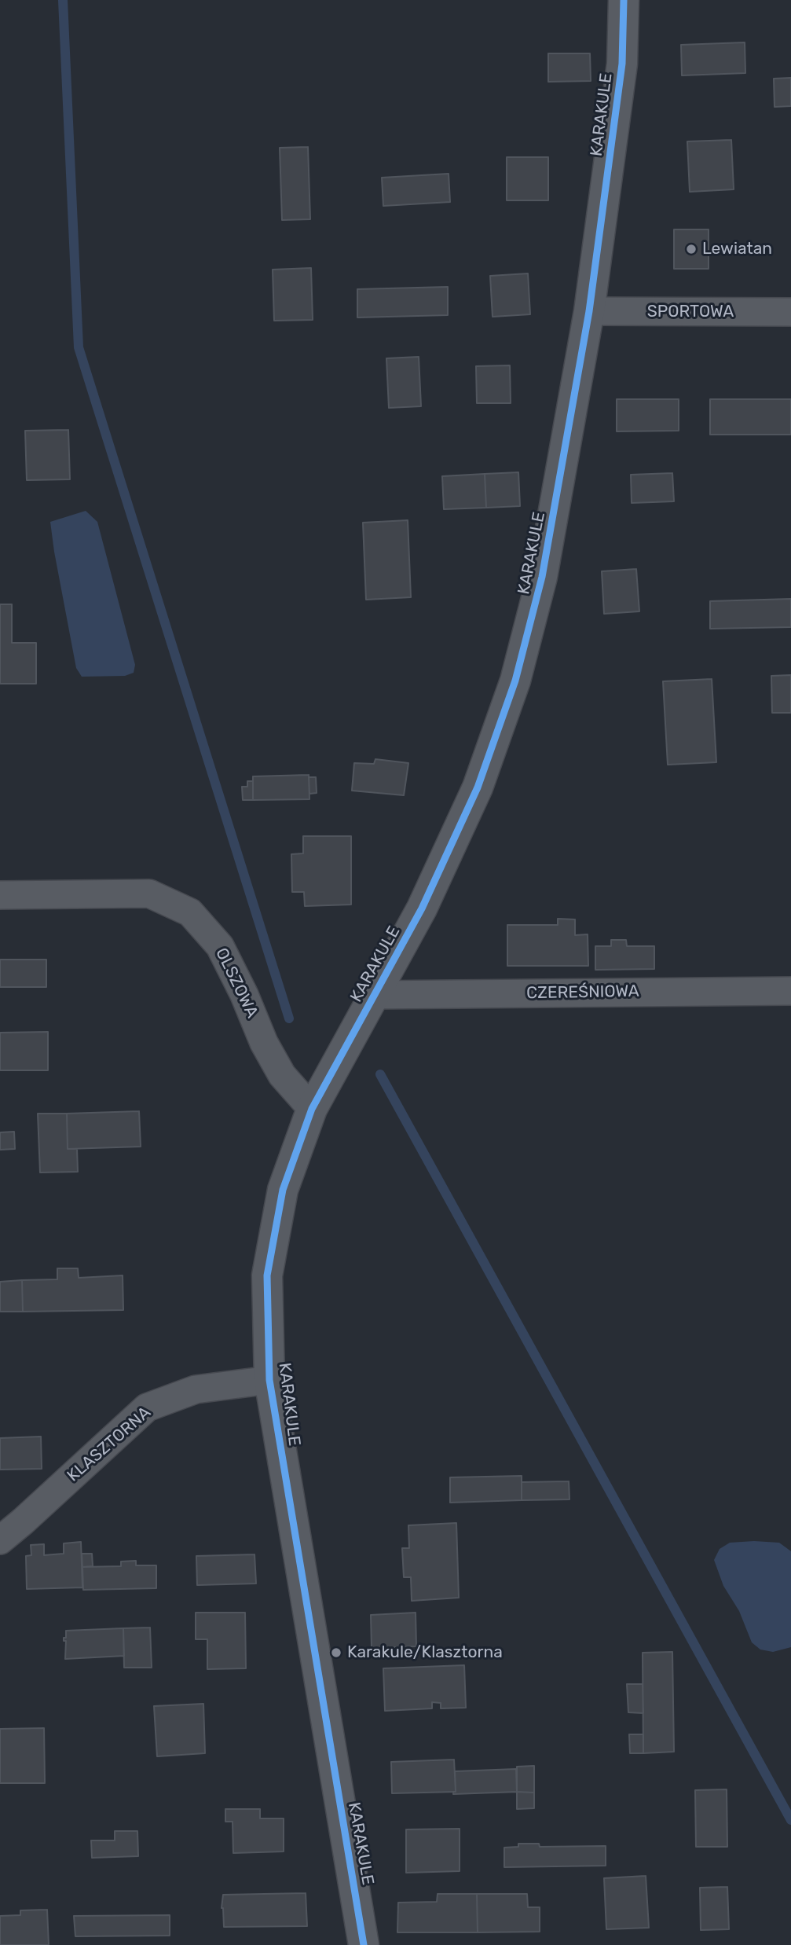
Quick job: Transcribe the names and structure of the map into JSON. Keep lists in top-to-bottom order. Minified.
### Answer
{"streets":{"street":["KARAKULE","SPORTOWA","OLSZOWA","CZEREŚNIOWA","KLASZTORNA"]},"crossings":[["KARAKULE","SPORTOWA"],["KARAKULE","OLSZOWA"],["KARAKULE","CZEREŚNIOWA"],["KARAKULE","KLASZTORNA"]],"places":["Lewiatan","Karakule/Klasztorna"]}
